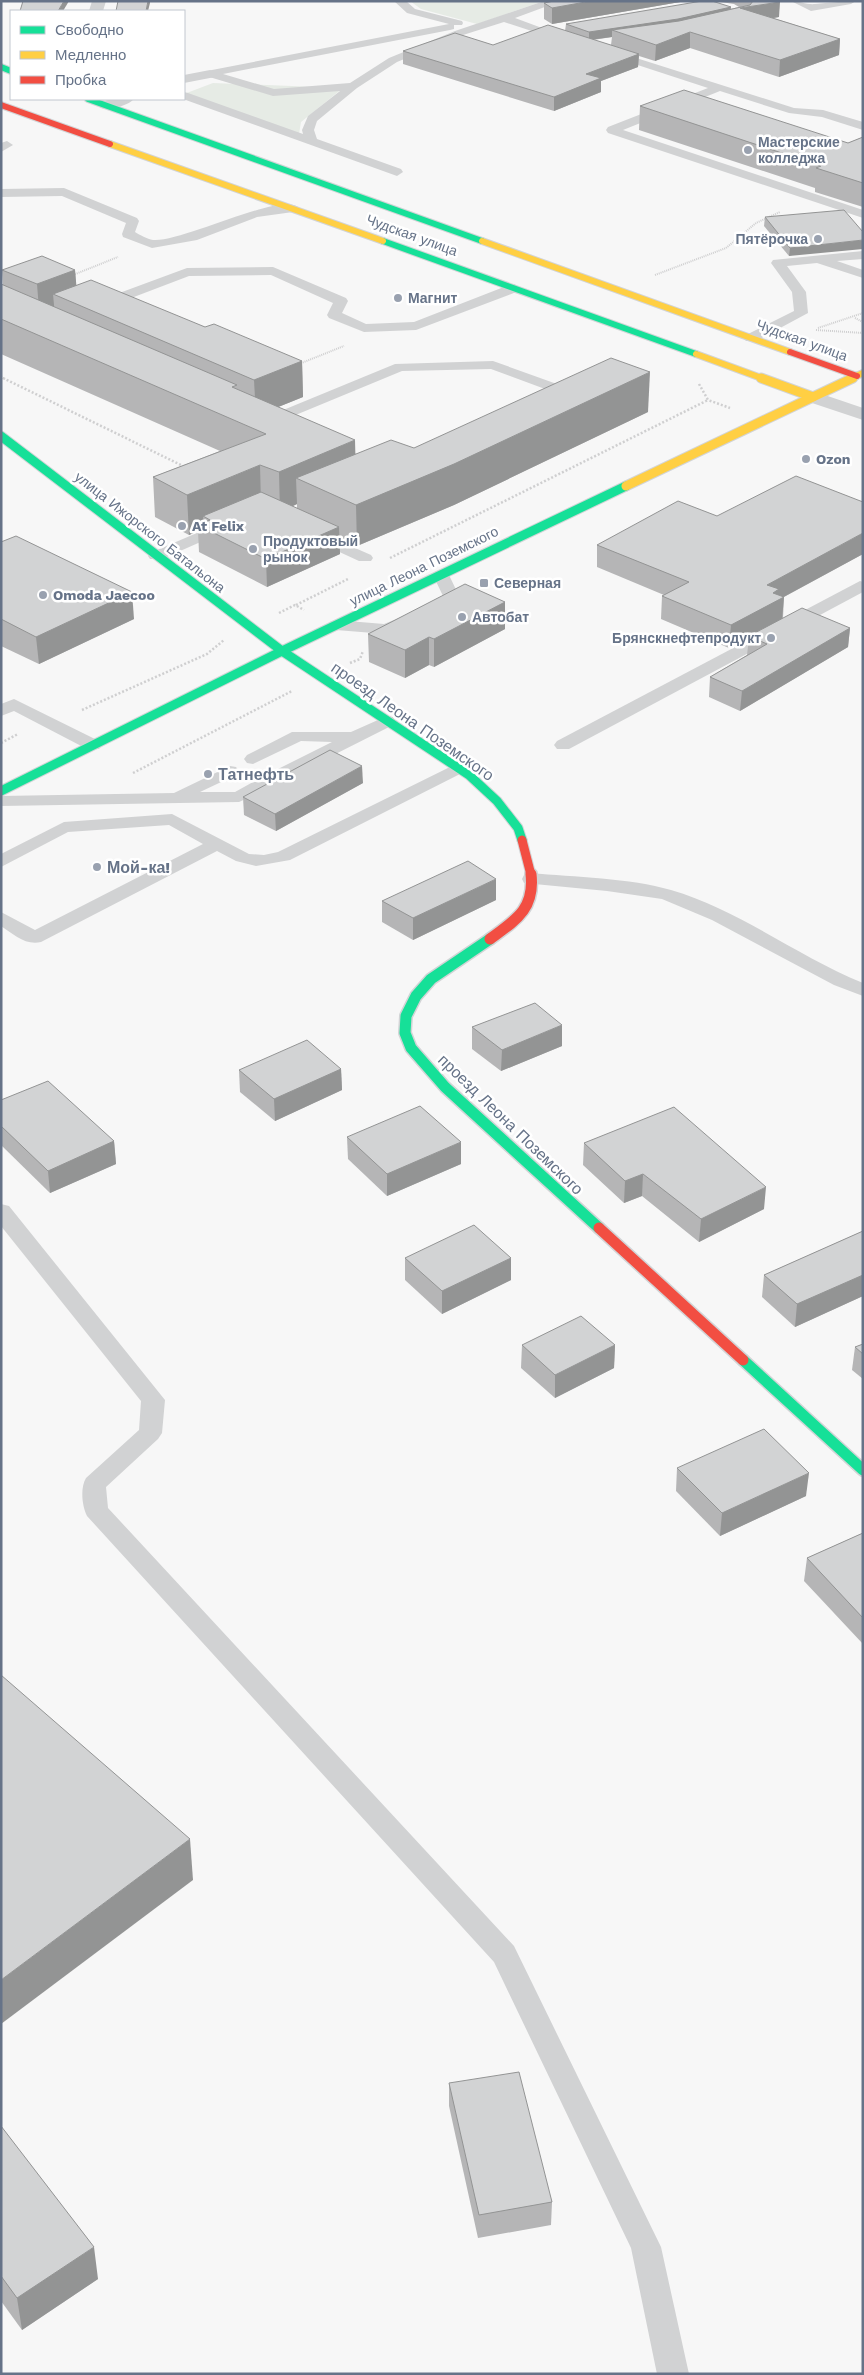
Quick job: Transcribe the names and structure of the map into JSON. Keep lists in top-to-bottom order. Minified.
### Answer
{"streets":{"main road":["Чудская улица","улица Ижорского Батальона","улица Леона Поземского","проезд Леона Поземского"]},"crossings":[["Чудская улица","улица Леона Поземского"],["улица Ижорского Батальона","улица Леона Поземского"],["улица Ижорского Батальона","проезд Леона Поземского"],["улица Леона Поземского","проезд Леона Поземского"]],"places":{"other":["Мастерские колледжа","Пятёрочка","Магнит","Ozon","At Felix","Продуктовый рынок","Omoda Jaecoo","Автобат","Брянскнефтепродукт","Татнефть","Мой-ка!"],"transit":["Северная"]},"legend":["Свободно","Медленно","Пробка"]}
